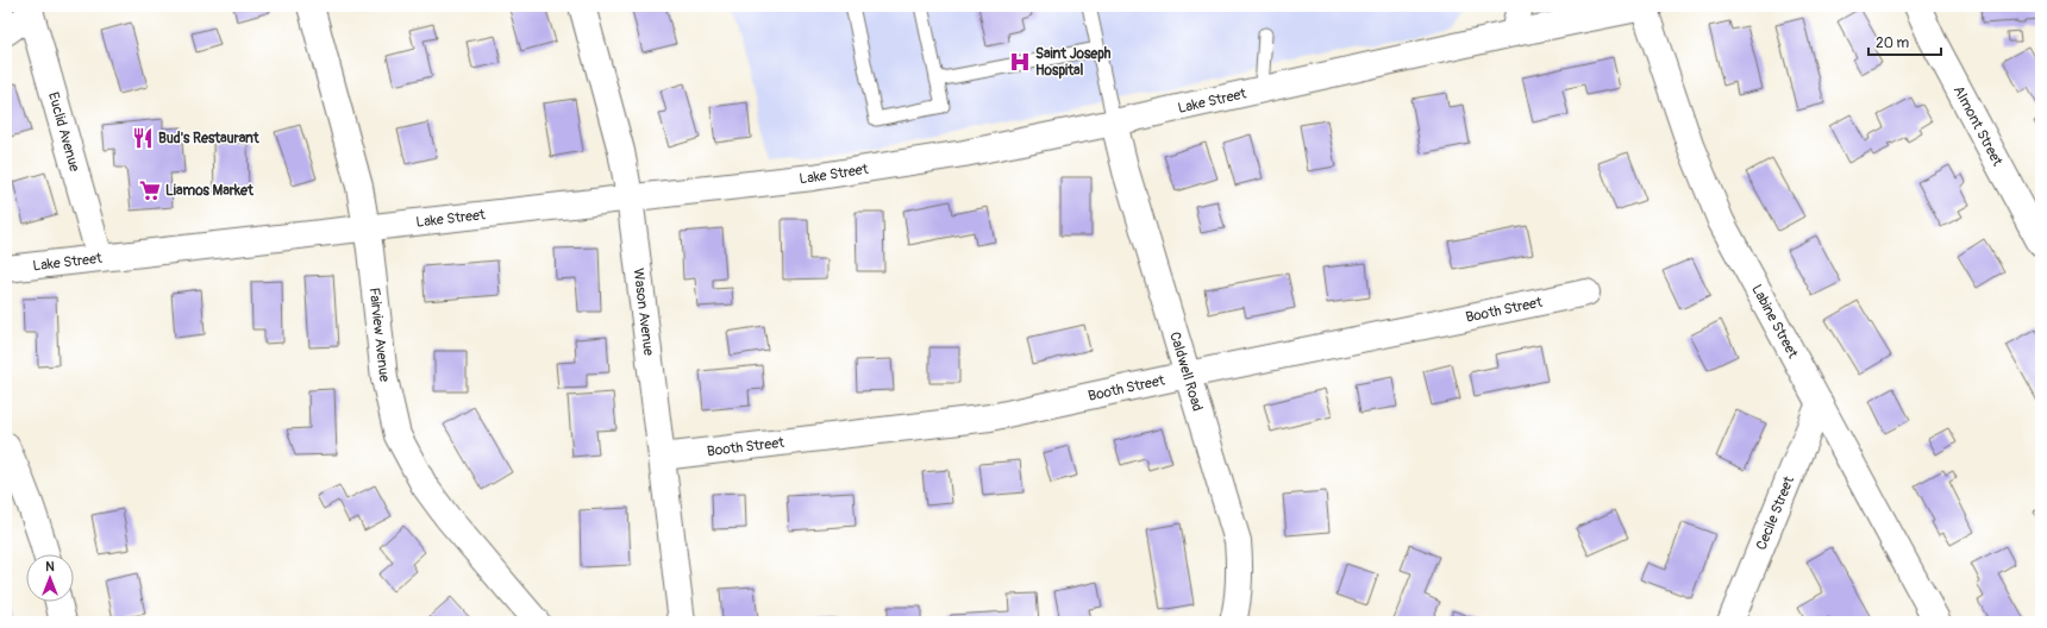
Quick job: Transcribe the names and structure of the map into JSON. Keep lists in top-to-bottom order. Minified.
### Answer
{"streets":{"street":["Lake Street","Almont Street","Euclid Avenue","Booth Street","Wason Avenue","Labine Street","Fairview Avenue","Caldwell Road","Cecile Street"]},"crossings":[["Lake Street","Euclid Avenue"],["Lake Street","Wason Avenue"],["Lake Street","Labine Street"],["Lake Street","Fairview Avenue"],["Lake Street","Caldwell Road"],["Booth Street","Wason Avenue"],["Booth Street","Caldwell Road"],["Labine Street","Cecile Street"]],"places":{"hospital":["Saint Joseph Hospital"],"restaurant":["Bud's Restaurant"],"supermarket":["Liamos Market"]},"scale_bar":"20 m","north":"top"}
